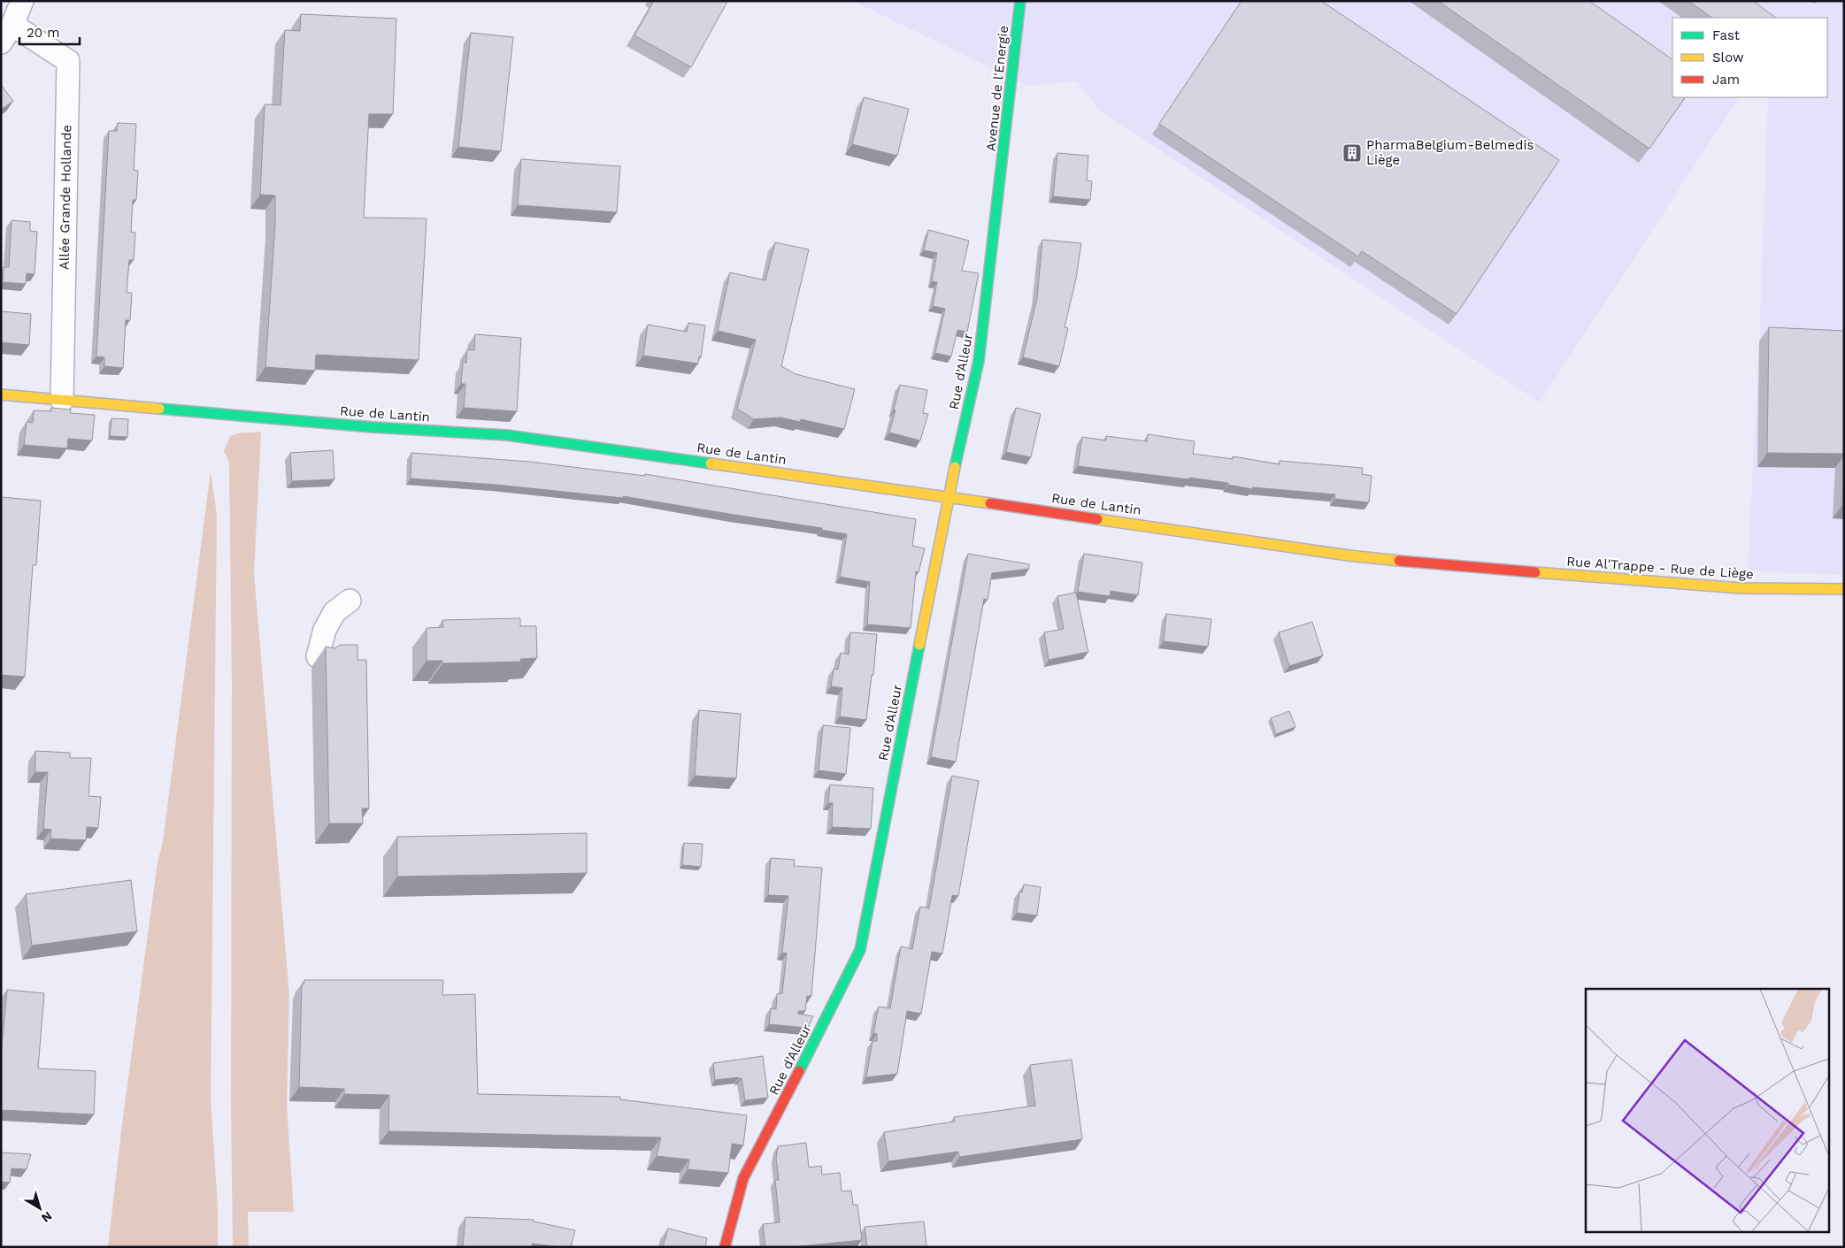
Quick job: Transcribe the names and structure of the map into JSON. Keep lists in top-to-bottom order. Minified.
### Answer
{"streets":{"street":["Avenue de l'Energie","Allée Grande Hollande","Rue d'Alleur","Rue de Lantin","Rue Al'Trappe - Rue de Liège"]},"crossings":[["Avenue de l'Energie","Rue d'Alleur"],["Allée Grande Hollande","Rue de Lantin"],["Rue d'Alleur","Rue de Lantin"],["Rue de Lantin","Rue Al'Trappe - Rue de Liège"]],"places":{"building":["PharmaBelgium-Belmedis Liège"]},"legend":["Fast","Slow","Jam"],"scale_bar":"20 m","north":"bottom right"}
